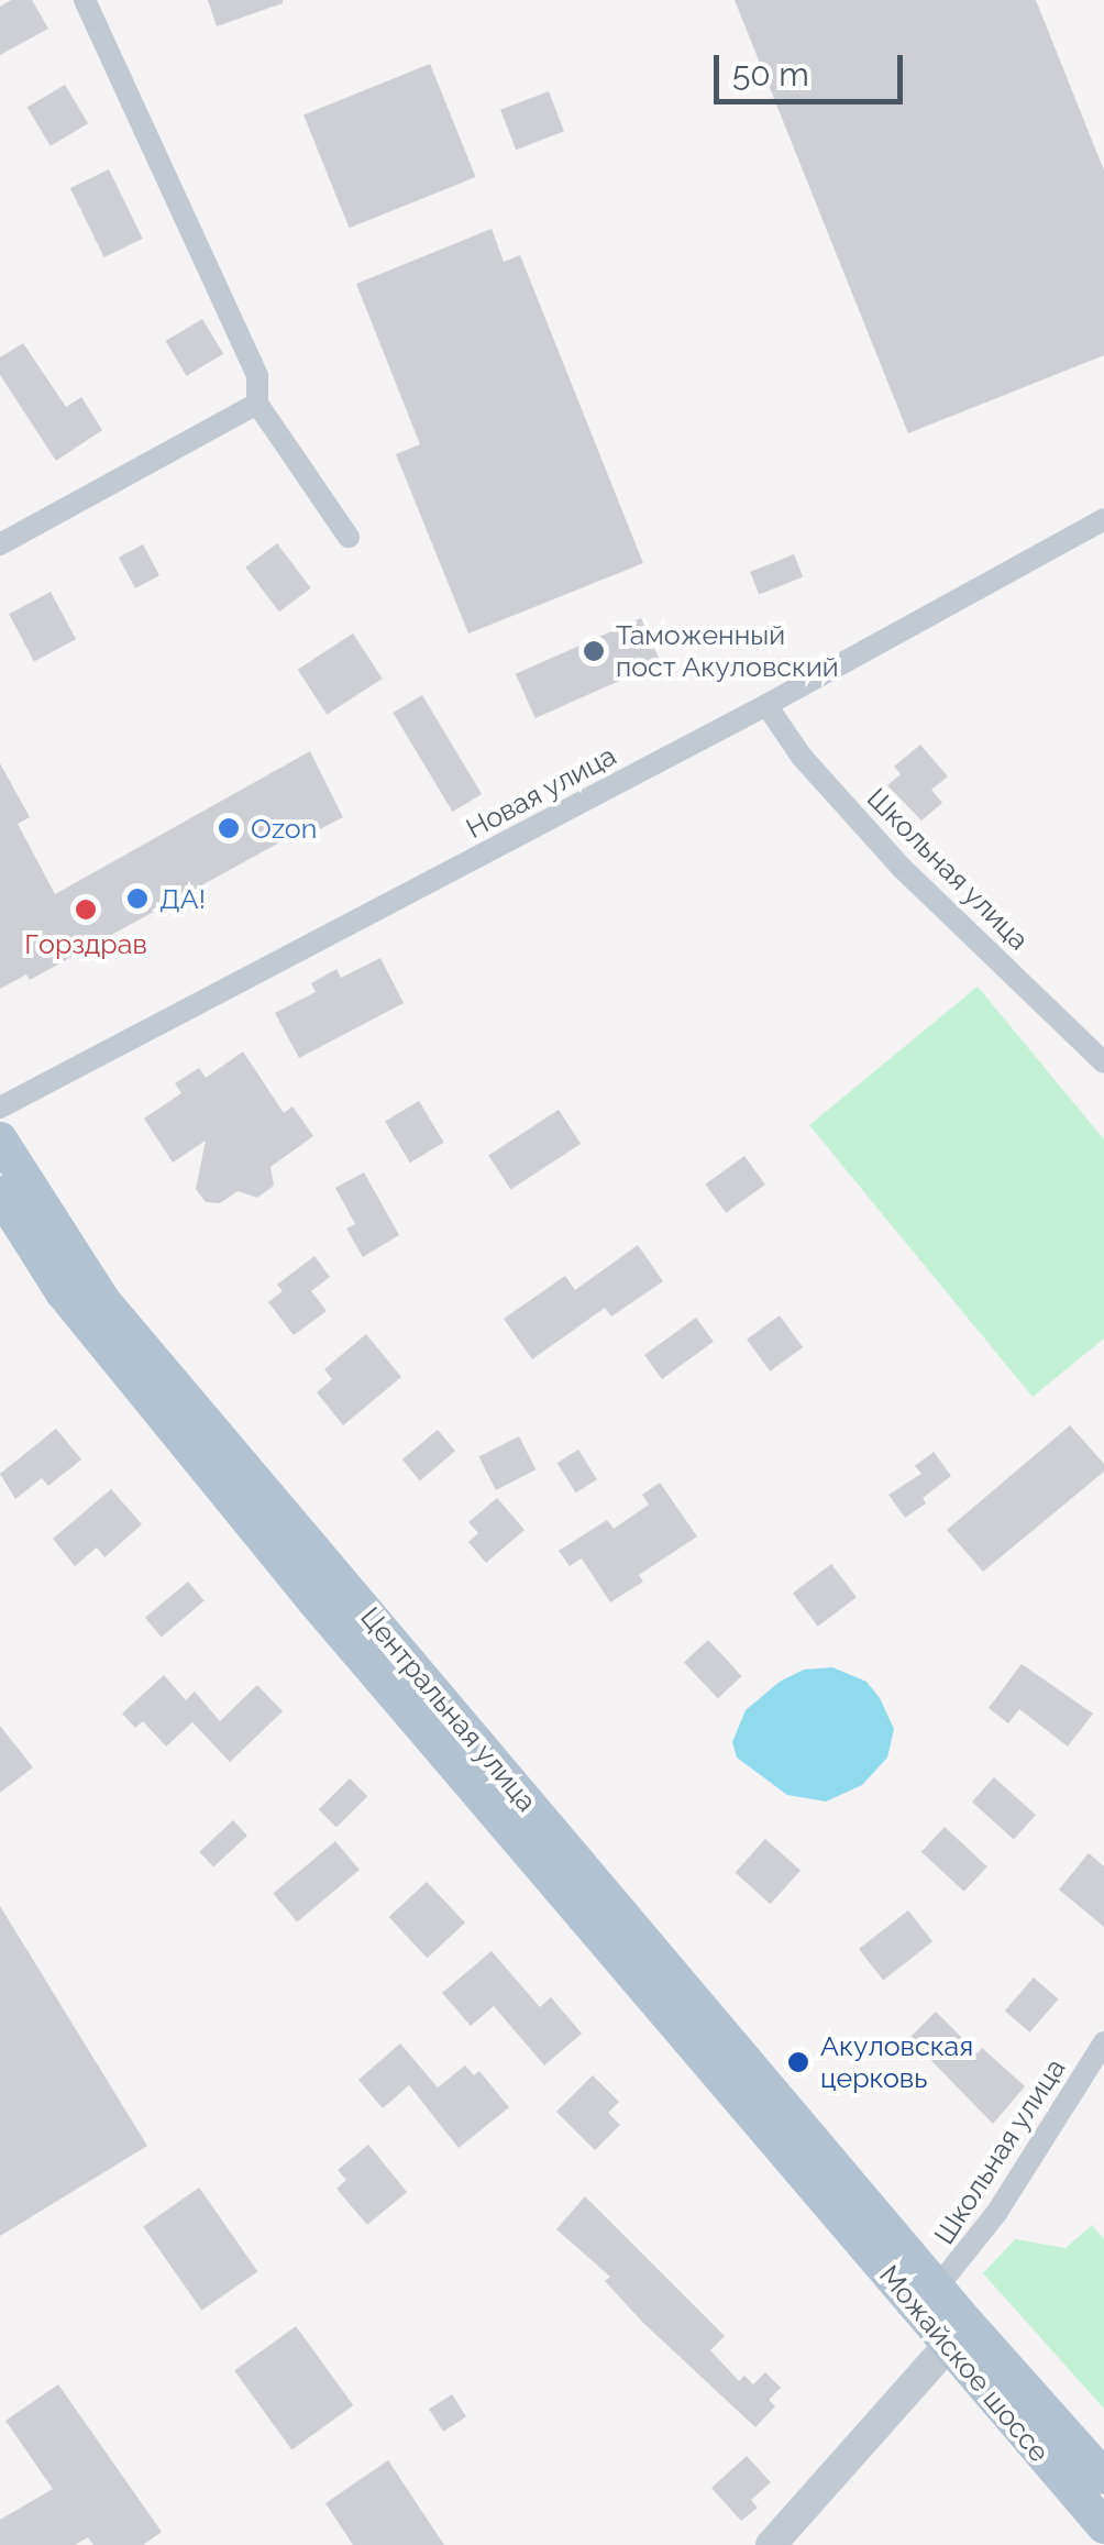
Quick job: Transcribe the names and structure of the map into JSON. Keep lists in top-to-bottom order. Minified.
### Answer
{"streets":{"main road":["Центральная улица","Можайское шоссе"],"street":["Новая улица","Школьная улица"]},"crossings":[["Новая улица","Школьная улица"],["Школьная улица","Центральная улица"],["Школьная улица","Можайское шоссе"],["Центральная улица","Можайское шоссе"]],"places":["Таможенный пост Акуловский","Ozon","ДА!","Горздрав","Акуловская церковь"],"scale_bar":"50 m"}
